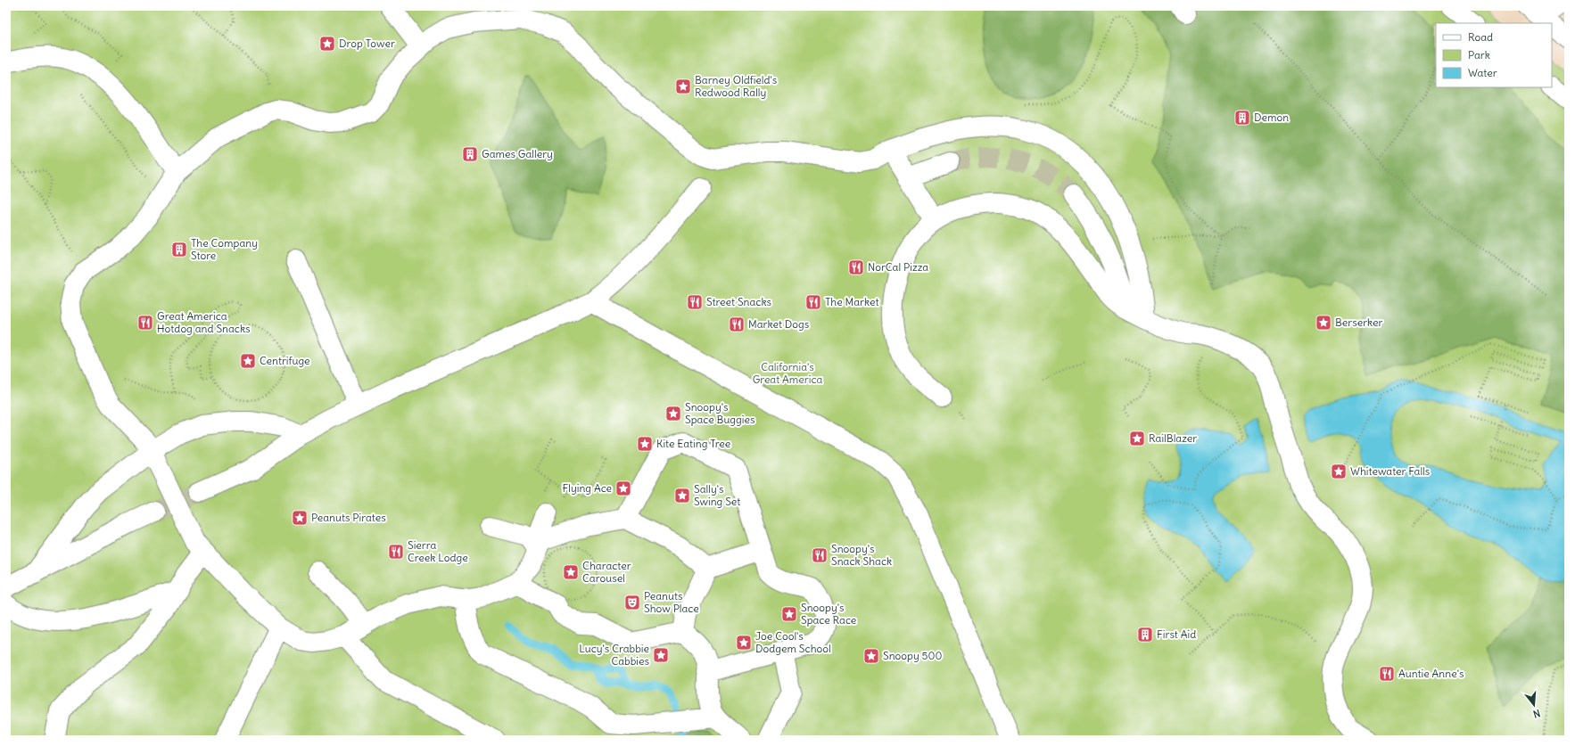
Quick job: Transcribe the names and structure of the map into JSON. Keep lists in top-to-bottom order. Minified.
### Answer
{"parks":["California's Great America"],"places":{"place":["Drop Tower","Barney Oldfield's Redwood Rally","Berserker","Centrifuge","Snoopy's Space Buggies","RailBlazer","Kite Eating Tree","Whitewater Falls","Flying Ace","Sally's Swing Set","Peanuts Pirates","Character Carousel","Snoopy's Space Race","Joe Cool's Dodgem School","Lucy's Crabbie Cabbies","Snoopy 500"],"building":["Demon","Games Gallery","The Company Store","First Aid"],"restaurant":["NorCal Pizza","Street Snacks","The Market","Great America Hotdog and Snacks","Market Dogs","Sierra Creek Lodge","Snoopy's Snack Shack","Auntie Anne's"],"theatre":["Peanuts Show Place"]},"legend":["Road","Park","Water"],"north":"bottom"}
